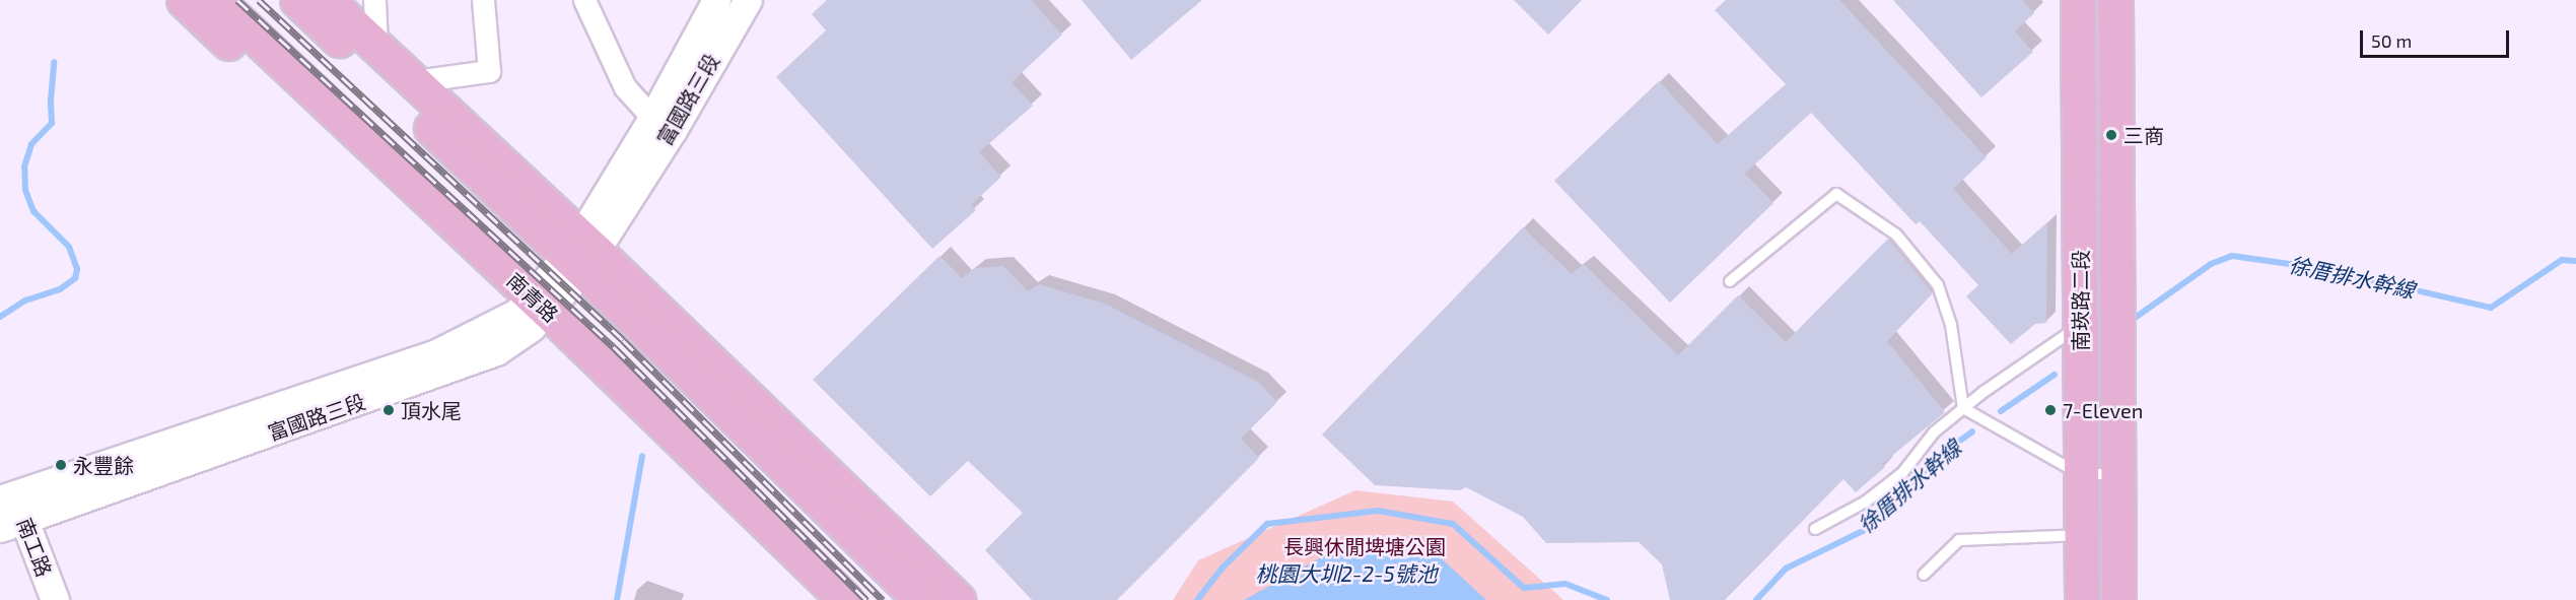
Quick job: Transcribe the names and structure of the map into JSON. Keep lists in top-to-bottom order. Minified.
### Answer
{"streets":{"main road":["南青路","南崁路二段"],"street":["富國路三段","南工路"]},"crossings":[["富國路三段","南青路"],["富國路三段","南工路"]],"water":["徐厝排水幹線","桃園大圳2-2-5號池"],"parks":["長興休閒埤塘公園"],"places":["三商","頂水尾","7-Eleven","永豐餘"],"scale_bar":"50 m"}
